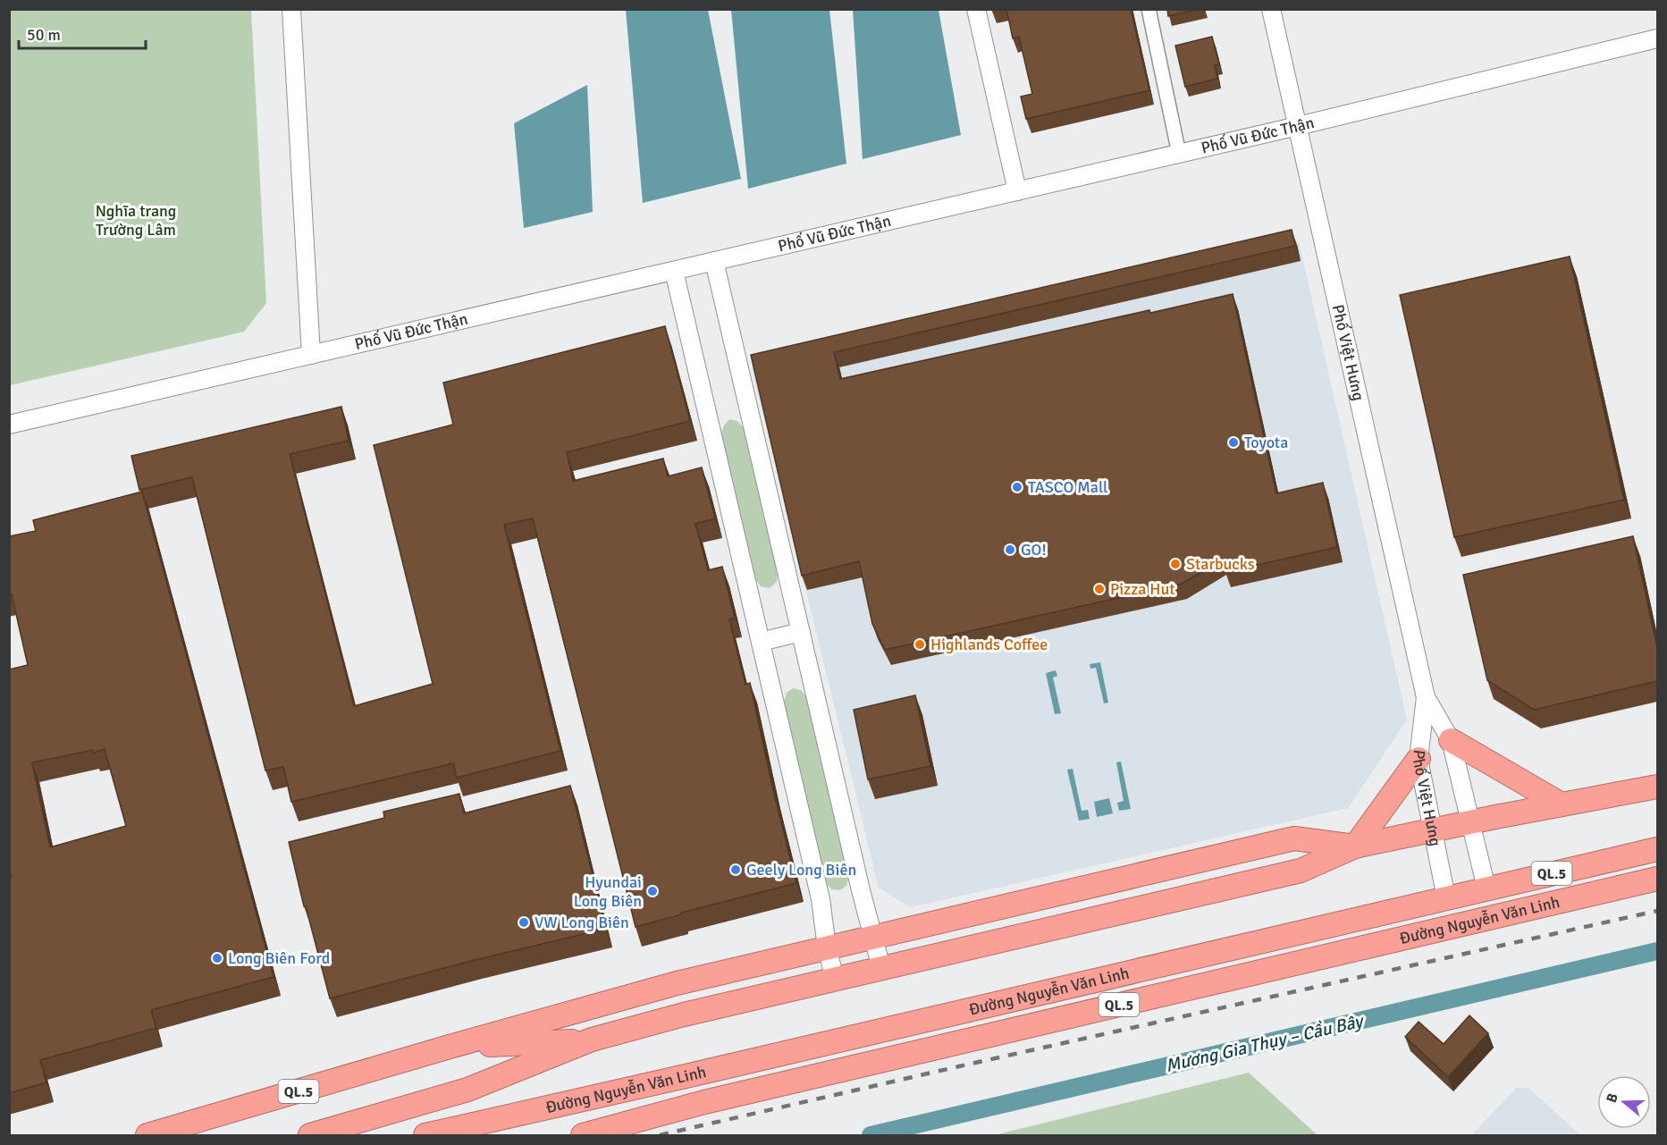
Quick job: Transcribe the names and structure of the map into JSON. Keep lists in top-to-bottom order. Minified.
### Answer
{"streets":{"highway":["QL.5","Đường Nguyễn Văn Linh"],"street":["Phố Vũ Đức Thận","Phố Việt Hưng"]},"crossings":[["Phố Vũ Đức Thận","Phố Việt Hưng"],["Phố Việt Hưng","QL.5"],["Phố Việt Hưng","Đường Nguyễn Văn Linh"]],"water":["Mương Gia Thụy – Cầu Bây"],"parks":["Nghĩa trang Trường Lâm"],"places":["Toyota","TASCO Mall","GO!","Starbucks","Pizza Hut","Highlands Coffee","Geely Long Biên","Hyundai Long Biên","VW Long Biên","Long Biên Ford"],"scale_bar":"50 m","north":"left"}
